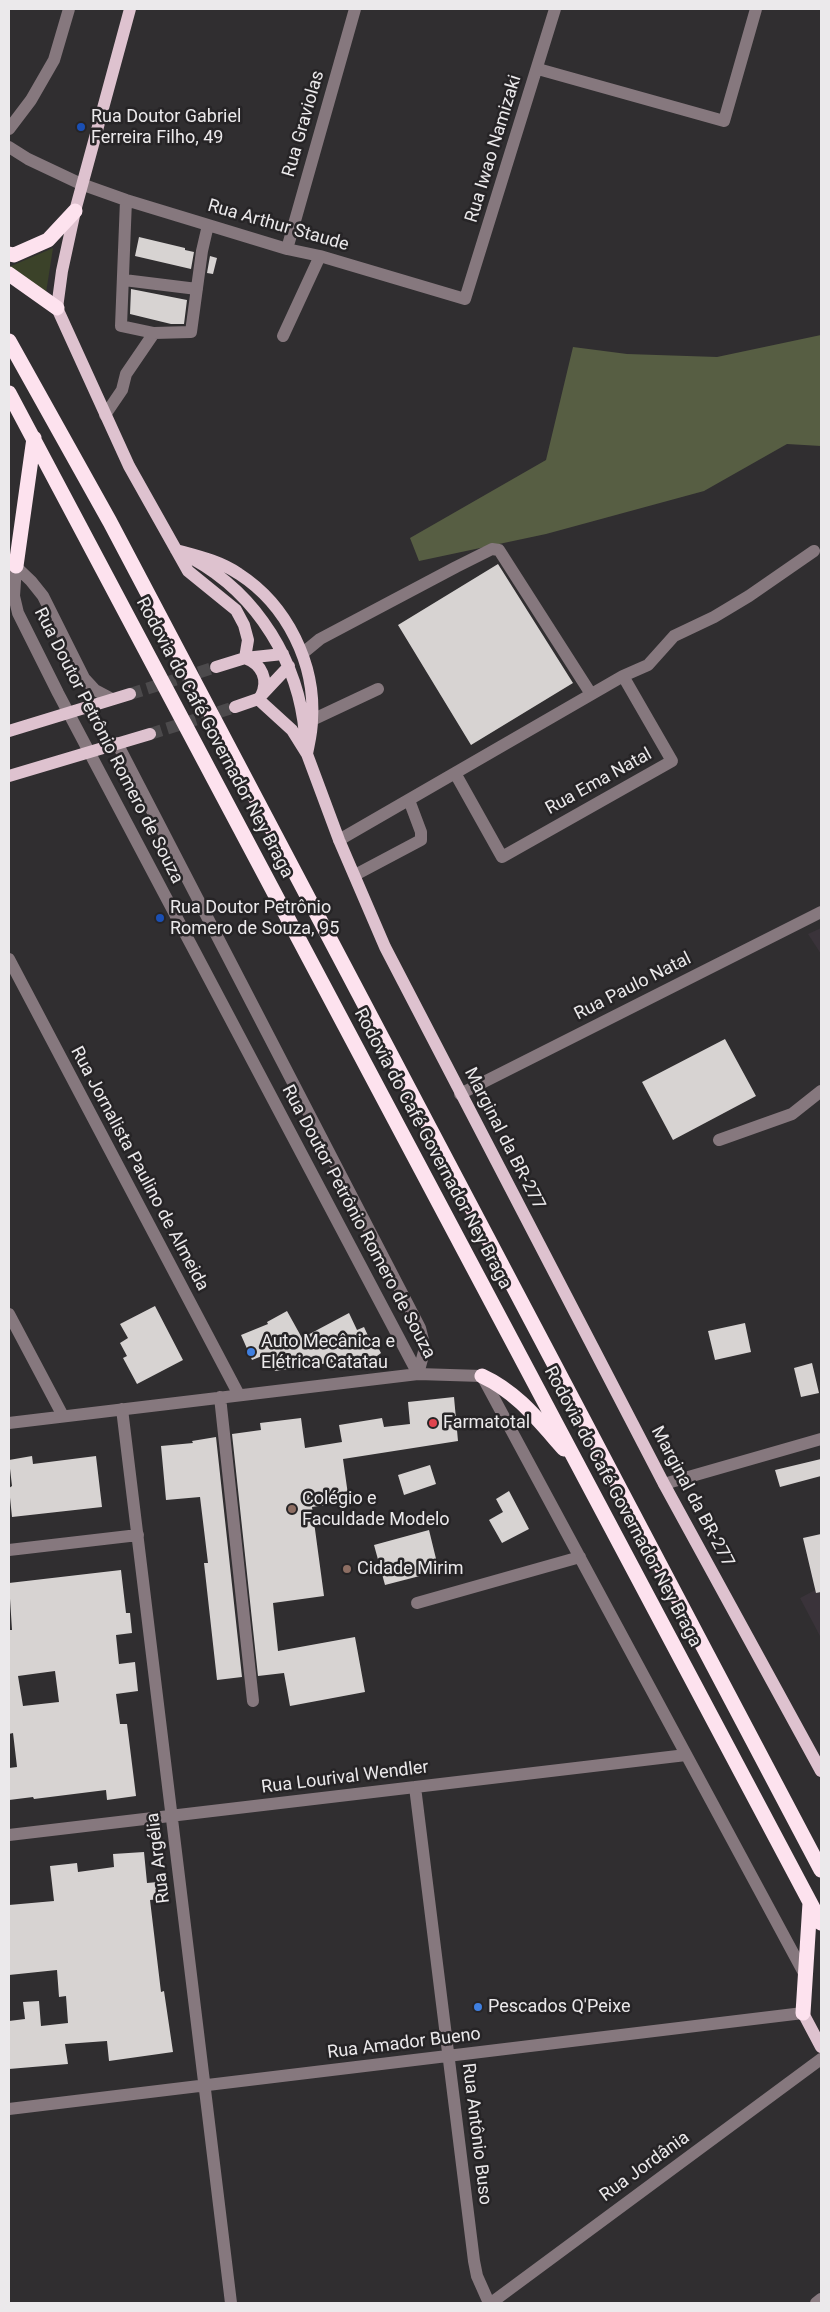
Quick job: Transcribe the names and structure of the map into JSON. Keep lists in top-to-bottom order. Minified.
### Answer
{"streets":{"highway":["Rodovia do Café Governador Ney Braga"],"main road":["Marginal da BR-277"],"street":["Rua Graviolas","Rua Iwao Namizaki","Rua Arthur Staude","Rua Doutor Petrônio Romero de Souza","Rua Ema Natal","Rua Paulo Natal","Rua Jornalista Paulino de Almeida","Rua Lourival Wendler","Rua Argélia","Rua Amador Bueno","Rua Antônio Buso","Rua Jordânia"]},"crossings":[["Rua Graviolas","Rua Arthur Staude"],["Rua Iwao Namizaki","Rua Arthur Staude"],["Rua Paulo Natal","Marginal da BR-277"],["Rua Lourival Wendler","Rua Argélia"],["Rua Lourival Wendler","Rua Antônio Buso"],["Rua Argélia","Rua Amador Bueno"],["Rua Amador Bueno","Rua Antônio Buso"],["Rua Antônio Buso","Rua Jordânia"]],"places":["Rua Doutor Gabriel Ferreira Filho, 49","Rua Doutor Petrônio Romero de Souza, 95","Auto Mecânica e Elétrica Catatau","Farmatotal","Colégio e Faculdade Modelo","Cidade Mirim","Pescados Q'Peixe"]}
